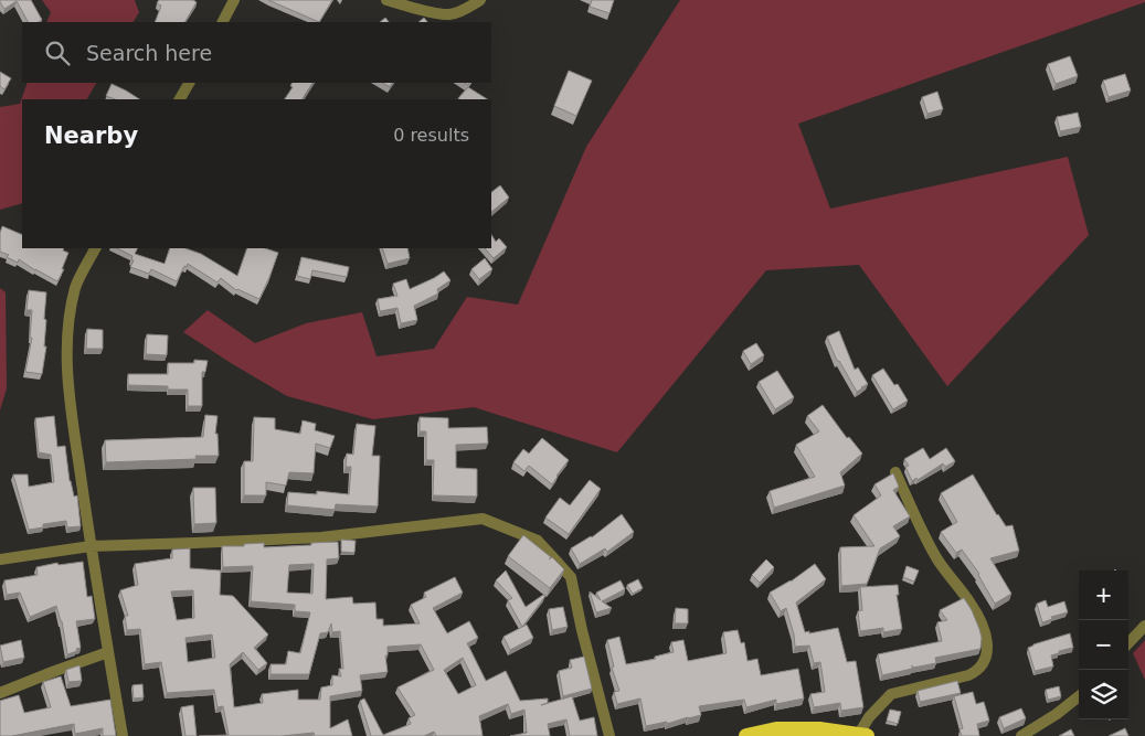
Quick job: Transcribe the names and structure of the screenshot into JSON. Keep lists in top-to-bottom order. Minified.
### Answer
{"page":{"search":"Search here","heading":["Nearby","0 results"],"map_buttons":["+","−"]}}
